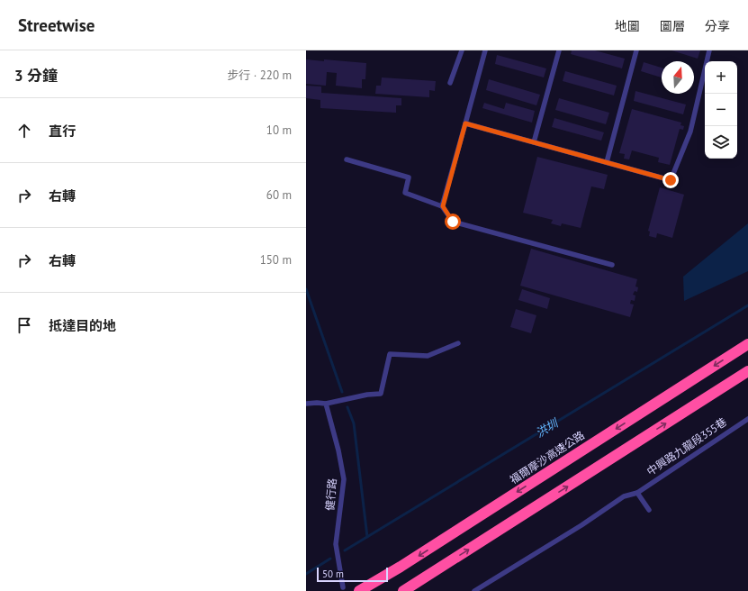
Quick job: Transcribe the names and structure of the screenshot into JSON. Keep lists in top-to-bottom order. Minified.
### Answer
{"streets":{"highway":["福爾摩沙高速公路"],"lane":["中興路九龍段355巷","健行路"]},"water":["洪圳"],"scale_bar":"50 m","north":"top","page":{"header":"Streetwise","nav":["地圖","圖層","分享"],"heading":["3 分鐘","步行 · 220 m"],"map_buttons":["+","−"],"list":[["直行","10 m"],["右轉","60 m"],["右轉","150 m"],"抵達目的地"],"scale":"50 m"}}
